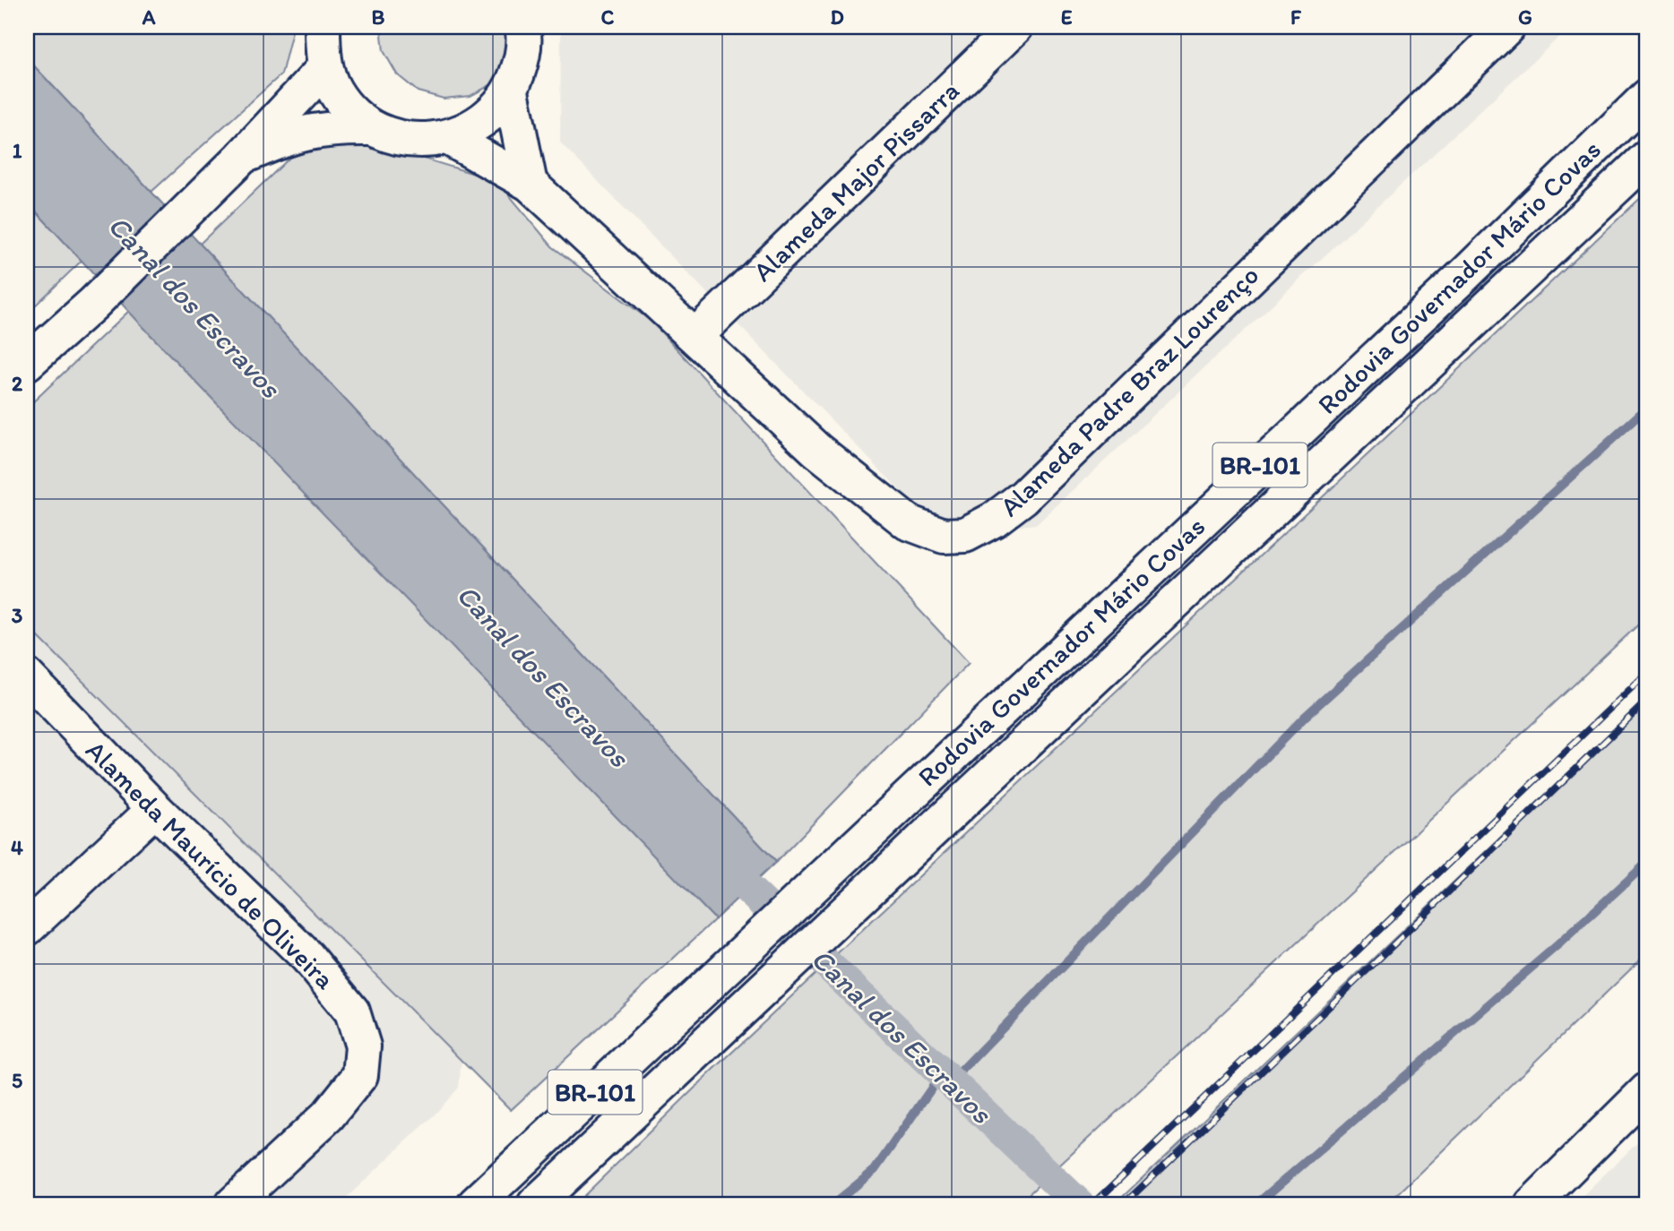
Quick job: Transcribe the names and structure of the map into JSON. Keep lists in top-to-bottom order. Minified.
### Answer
{"streets":{"street":["Alameda Major Pissarra","Rodovia Governador Mário Covas","Alameda Padre Braz Lourenço","BR-101","Alameda Maurício de Oliveira"]},"crossings":[["Alameda Major Pissarra","Alameda Padre Braz Lourenço"]],"water":["Canal dos Escravos"],"grid":{"columns":["A","B","C","D","E","F","G"],"rows":["1","2","3","4","5"]}}
